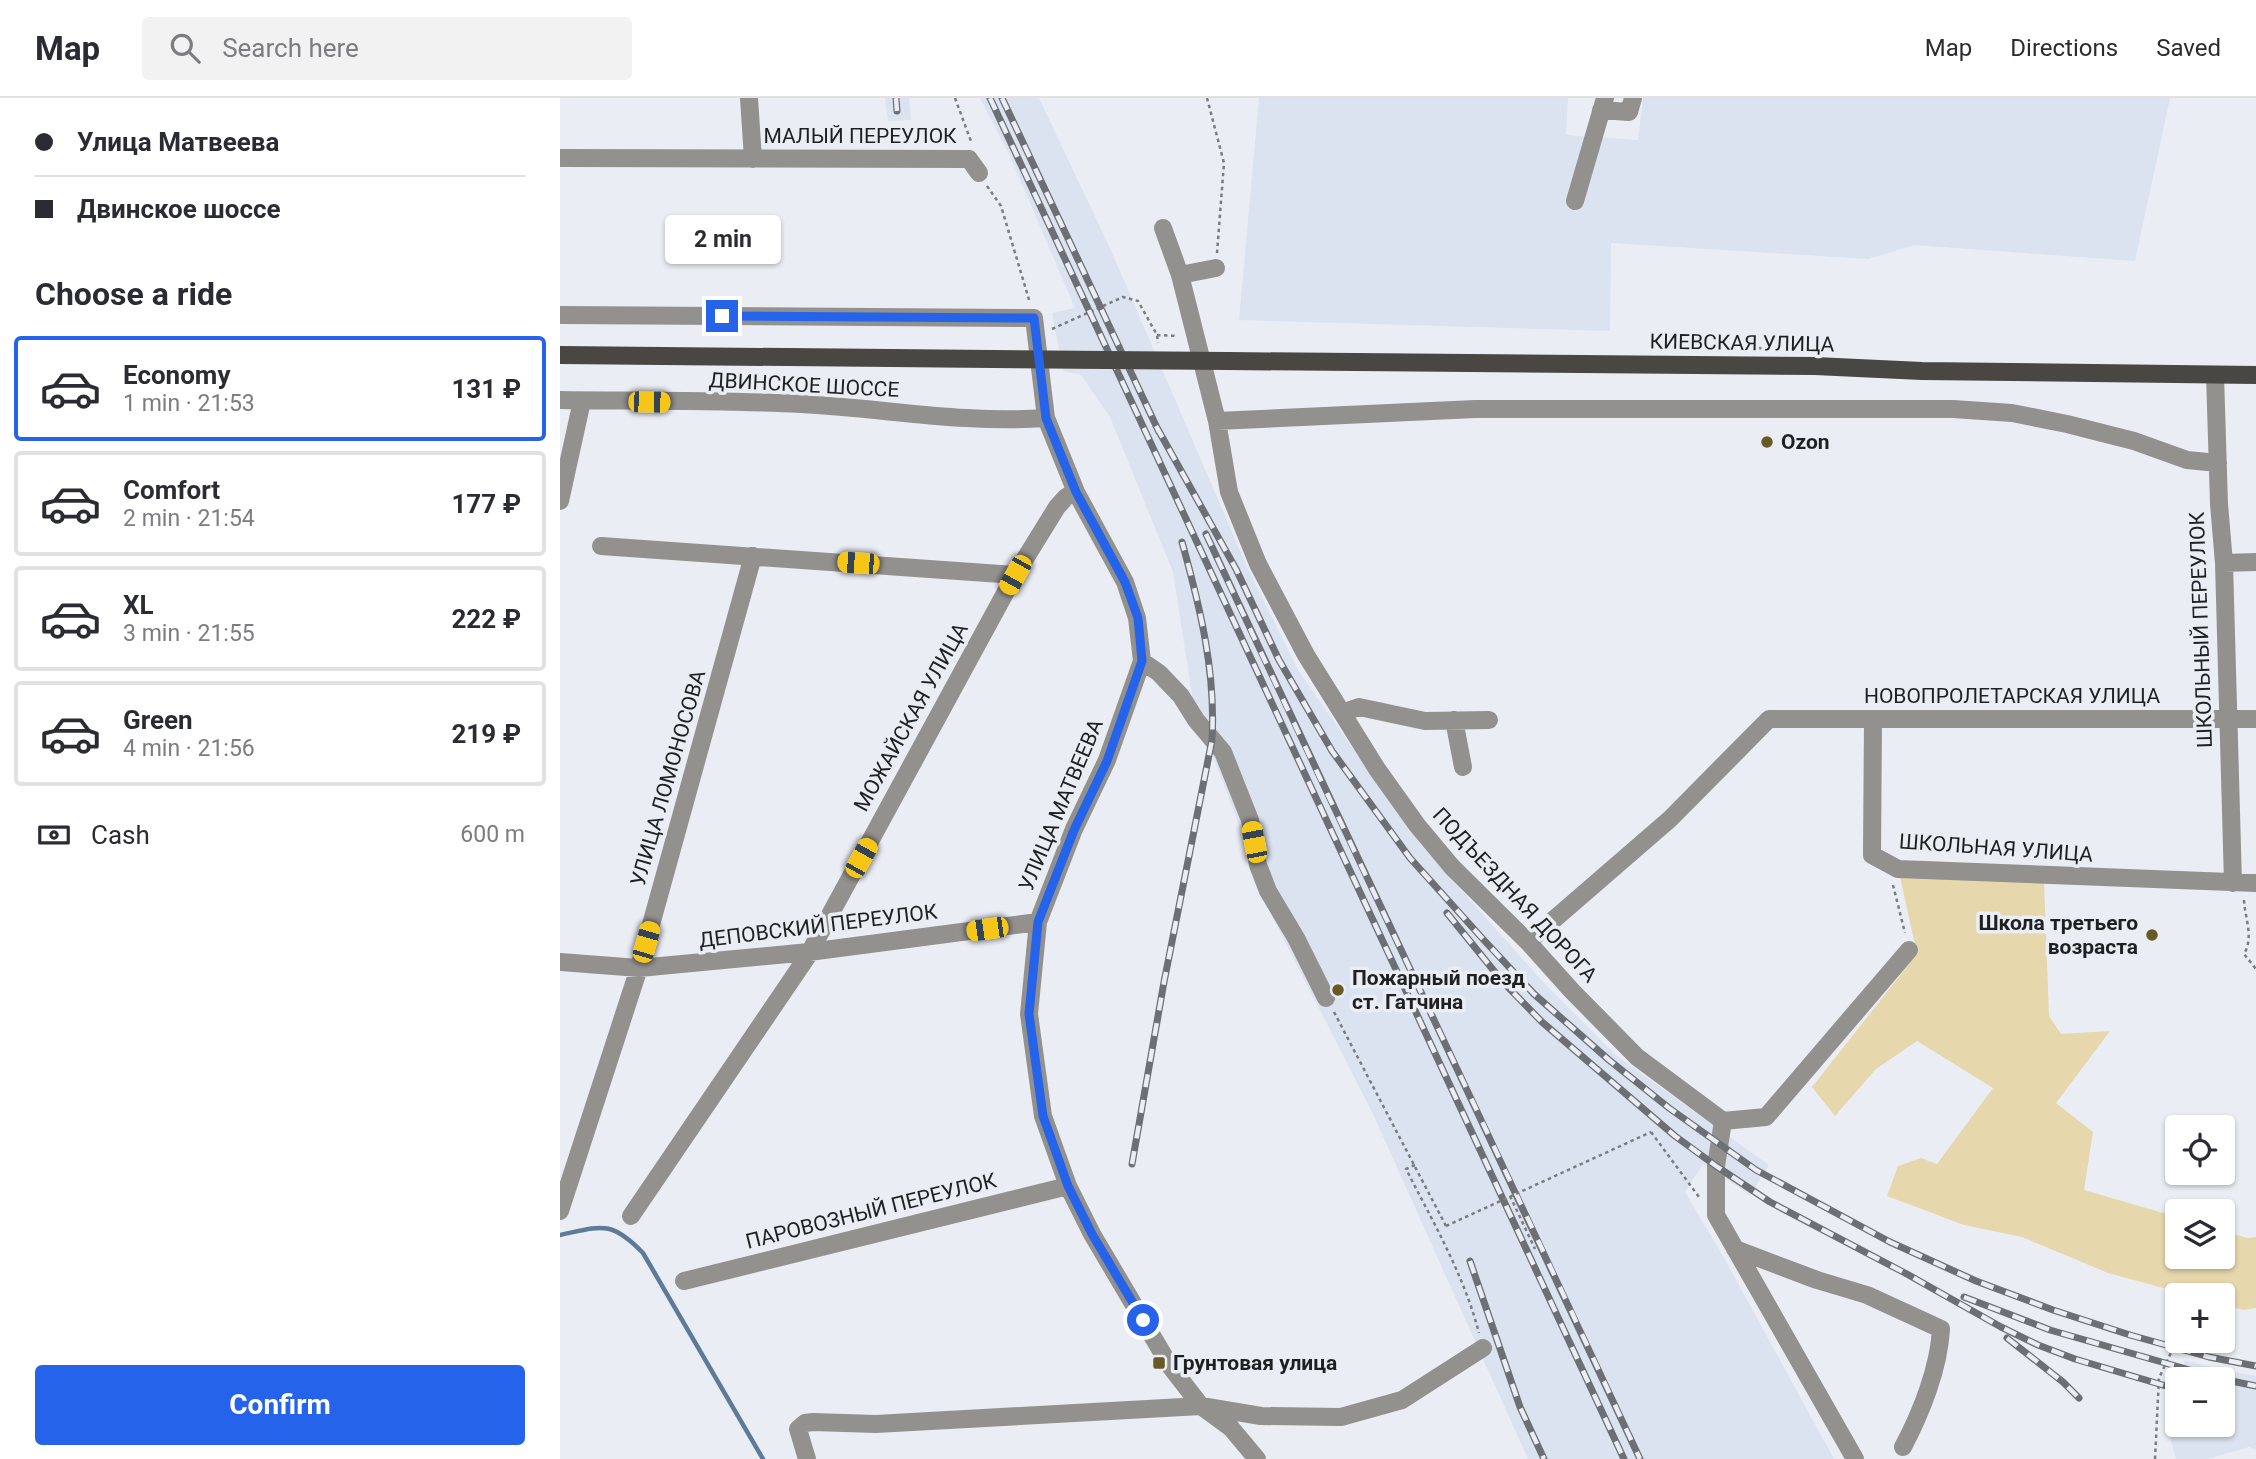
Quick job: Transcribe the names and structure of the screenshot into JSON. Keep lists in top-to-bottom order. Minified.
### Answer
{"streets":{"main road":["КИЕВСКАЯ УЛИЦА","ДВИНСКОЕ ШОССЕ"],"street":["МАЛЫЙ ПЕРЕУЛОК","ШКОЛЬНЫЙ ПЕРЕУЛОК","НОВОПРОЛЕТАРСКАЯ УЛИЦА","МОЖАЙСКАЯ УЛИЦА","УЛИЦА ЛОМОНОСОВА","УЛИЦА МАТВЕЕВА","ШКОЛЬНАЯ УЛИЦА","ПОДЪЕЗДНАЯ ДОРОГА","ДЕПОВСКИЙ ПЕРЕУЛОК","ПАРОВОЗНЫЙ ПЕРЕУЛОК"]},"crossings":[["КИЕВСКАЯ УЛИЦА","ДВИНСКОЕ ШОССЕ"],["КИЕВСКАЯ УЛИЦА","ШКОЛЬНЫЙ ПЕРЕУЛОК"],["ДВИНСКОЕ ШОССЕ","УЛИЦА МАТВЕЕВА"],["ШКОЛЬНЫЙ ПЕРЕУЛОК","НОВОПРОЛЕТАРСКАЯ УЛИЦА"],["ШКОЛЬНЫЙ ПЕРЕУЛОК","ШКОЛЬНАЯ УЛИЦА"],["НОВОПРОЛЕТАРСКАЯ УЛИЦА","ШКОЛЬНАЯ УЛИЦА"],["НОВОПРОЛЕТАРСКАЯ УЛИЦА","ПОДЪЕЗДНАЯ ДОРОГА"],["МОЖАЙСКАЯ УЛИЦА","УЛИЦА МАТВЕЕВА"],["МОЖАЙСКАЯ УЛИЦА","ДЕПОВСКИЙ ПЕРЕУЛОК"],["УЛИЦА ЛОМОНОСОВА","ДЕПОВСКИЙ ПЕРЕУЛОК"],["УЛИЦА МАТВЕЕВА","ДЕПОВСКИЙ ПЕРЕУЛОК"],["УЛИЦА МАТВЕЕВА","ПАРОВОЗНЫЙ ПЕРЕУЛОК"]],"places":{"other":["Ozon","Школа третьего возраста","Пожарный поезд ст. Гатчина"],"transit":["Грунтовая улица"]},"page":{"header":"Map","search":"Search here","nav":["Map","Directions","Saved"],"banner":["Улица Матвеева","Двинское шоссе"],"bubble":"2 min","heading":"Choose a ride","list":[{"name":"Economy","note":"1 min · 21:53","value":"131 ₽"},{"name":"Comfort","note":"2 min · 21:54","value":"177 ₽"},{"name":"XL","note":"3 min · 21:55","value":"222 ₽"},{"name":"Green","note":"4 min · 21:56","value":"219 ₽"}],"pay":["Cash","600 m"],"map_buttons":["+","−"],"buttons":"Confirm"}}
